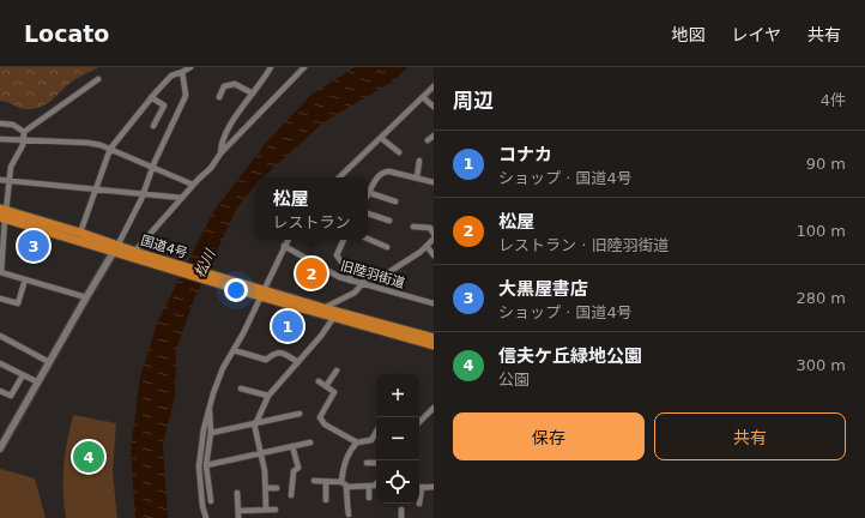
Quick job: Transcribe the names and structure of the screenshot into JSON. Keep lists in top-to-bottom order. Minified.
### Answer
{"streets":{"highway":["国道4号"],"street":["旧陸羽街道"]},"water":["松川"],"page":{"header":"Locato","nav":["地図","レイヤ","共有"],"heading":["周辺","4件"],"list":[{"mark":"1","name":"コナカ","note":"ショップ · 国道4号","value":"90 m"},{"mark":"2","name":"松屋","note":"レストラン · 旧陸羽街道","value":"100 m"},{"mark":"3","name":"大黒屋書店","note":"ショップ · 国道4号","value":"280 m"},{"mark":"4","name":"信夫ケ丘緑地公園","note":"公園","value":"300 m"}],"popup":["松屋","レストラン"],"pins":["3","2","1","4"],"map_buttons":["+","−"],"buttons":["保存","共有"]}}
